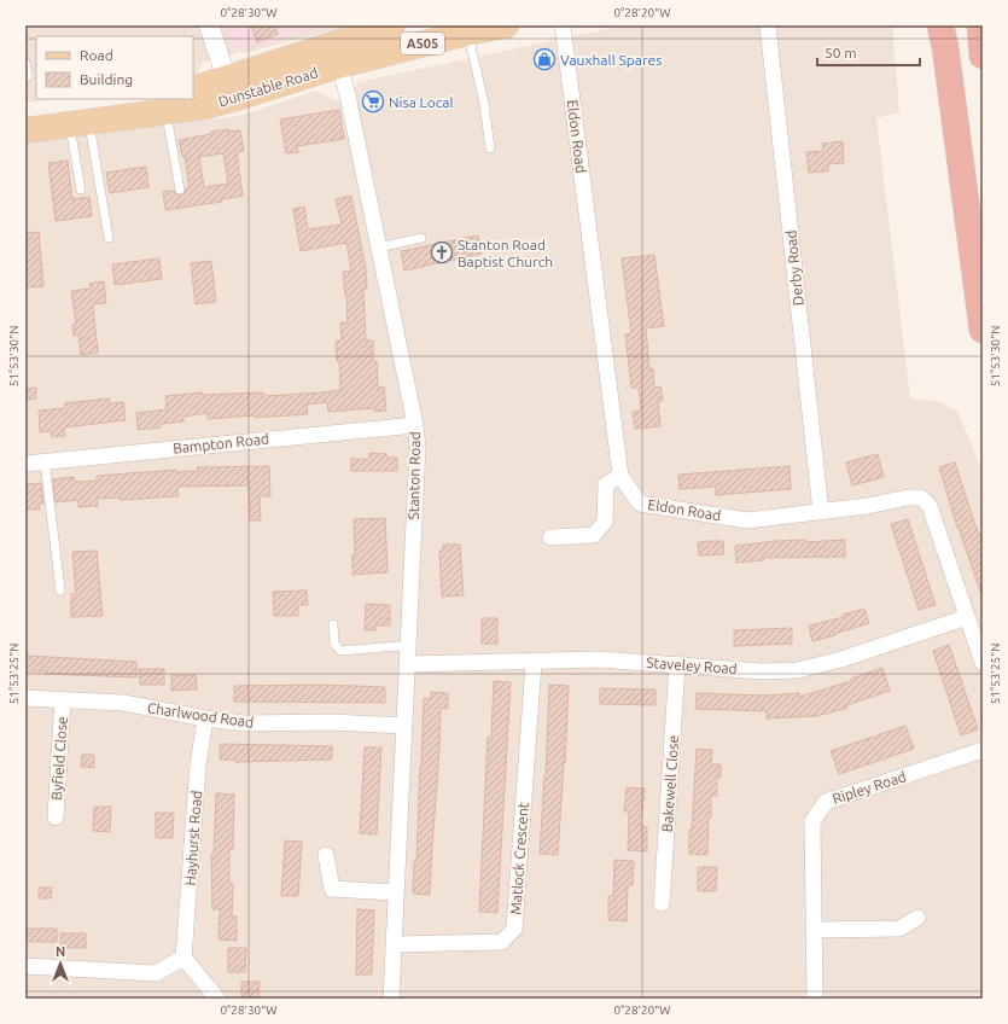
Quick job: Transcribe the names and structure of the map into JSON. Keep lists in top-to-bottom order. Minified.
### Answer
{"streets":{"main road":["A505","Dunstable Road"],"street":["Eldon Road","Derby Road","Bampton Road","Stanton Road","Staveley Road","Charlwood Road","Byfield Close","Bakewell Close","Ripley Road","Hayhurst Road","Matlock Crescent"]},"crossings":[["Dunstable Road","Stanton Road"],["Eldon Road","Derby Road"],["Eldon Road","Staveley Road"],["Bampton Road","Stanton Road"],["Stanton Road","Staveley Road"],["Stanton Road","Charlwood Road"],["Stanton Road","Matlock Crescent"],["Staveley Road","Bakewell Close"],["Staveley Road","Matlock Crescent"],["Charlwood Road","Byfield Close"],["Charlwood Road","Hayhurst Road"]],"places":{"shop":["Vauxhall Spares"],"supermarket":["Nisa Local"],"church":["Stanton Road Baptist Church"]},"legend":["Road","Building"],"scale_bar":"50 m","north":"top","coordinates":["0°28'30\"W","0°28'20\"W","51°53'30\"N","51°53'25\"N"]}
